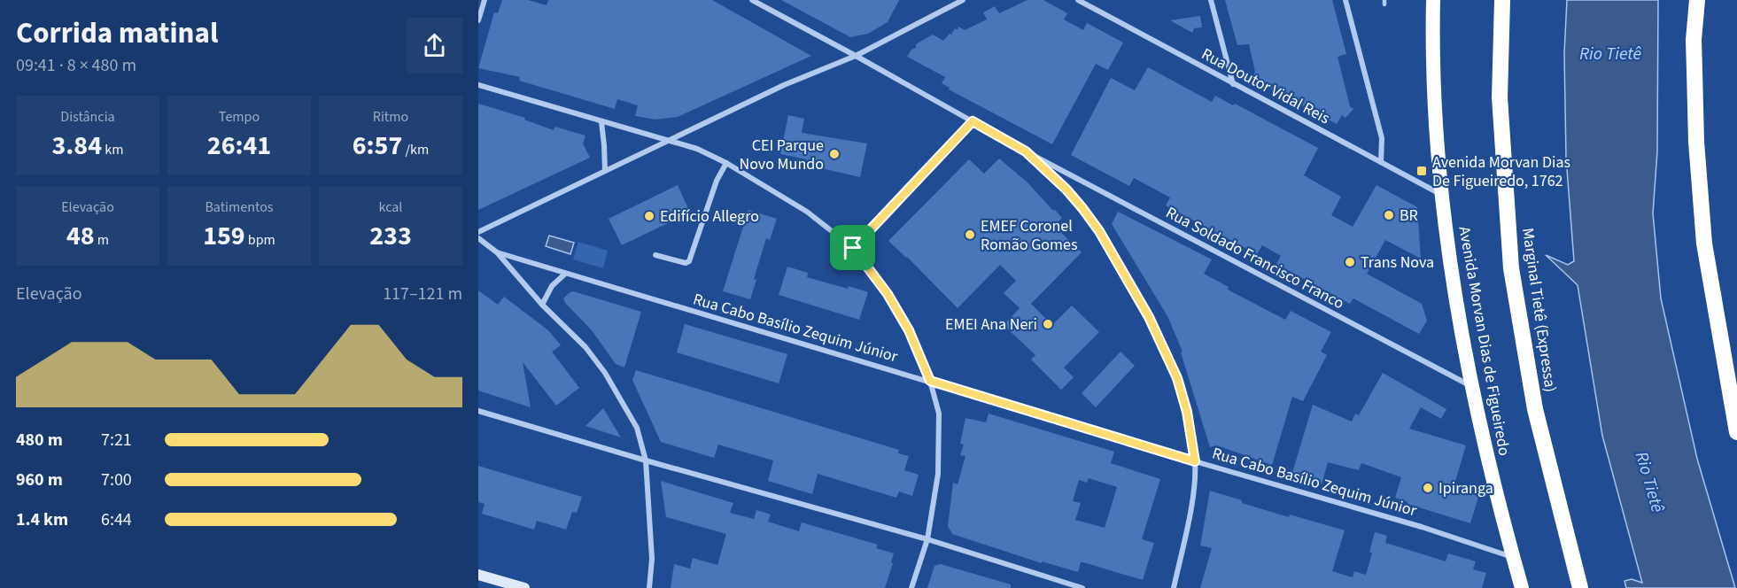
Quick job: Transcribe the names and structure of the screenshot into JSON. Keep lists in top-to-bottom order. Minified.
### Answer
{"streets":{"highway":["Marginal Tietê (Expressa)","Avenida Morvan Dias de Figueiredo"],"street":["Rua Doutor Vidal Reis","Rua Soldado Francisco Franco","Rua Cabo Basílio Zequim Júnior"]},"crossings":[["Rua Doutor Vidal Reis","Avenida Morvan Dias de Figueiredo"],["Rua Soldado Francisco Franco","Avenida Morvan Dias de Figueiredo"],["Rua Cabo Basílio Zequim Júnior","Avenida Morvan Dias de Figueiredo"]],"water":["Rio Tietê"],"places":{"other":["CEI Parque Novo Mundo","BR","Edifício Allegro","EMEF Coronel Romão Gomes","Trans Nova","EMEI Ana Neri","Ipiranga"],"transit":["Avenida Morvan Dias De Figueiredo, 1762"]},"page":{"heading":["Corrida matinal","09:41 · 8 × 480 m"],"stats":[["Distância","3.84 km"],["Tempo","26:41"],["Ritmo","6:57 /km"],["Elevação","48 m"],["Batimentos","159 bpm"],["kcal","233"]],"chart":["Elevação","117–121 m"],"list":[{"name":"480 m","note":"7:21"},{"name":"960 m","note":"7:00"},{"name":"1.4 km","note":"6:44"}]}}
